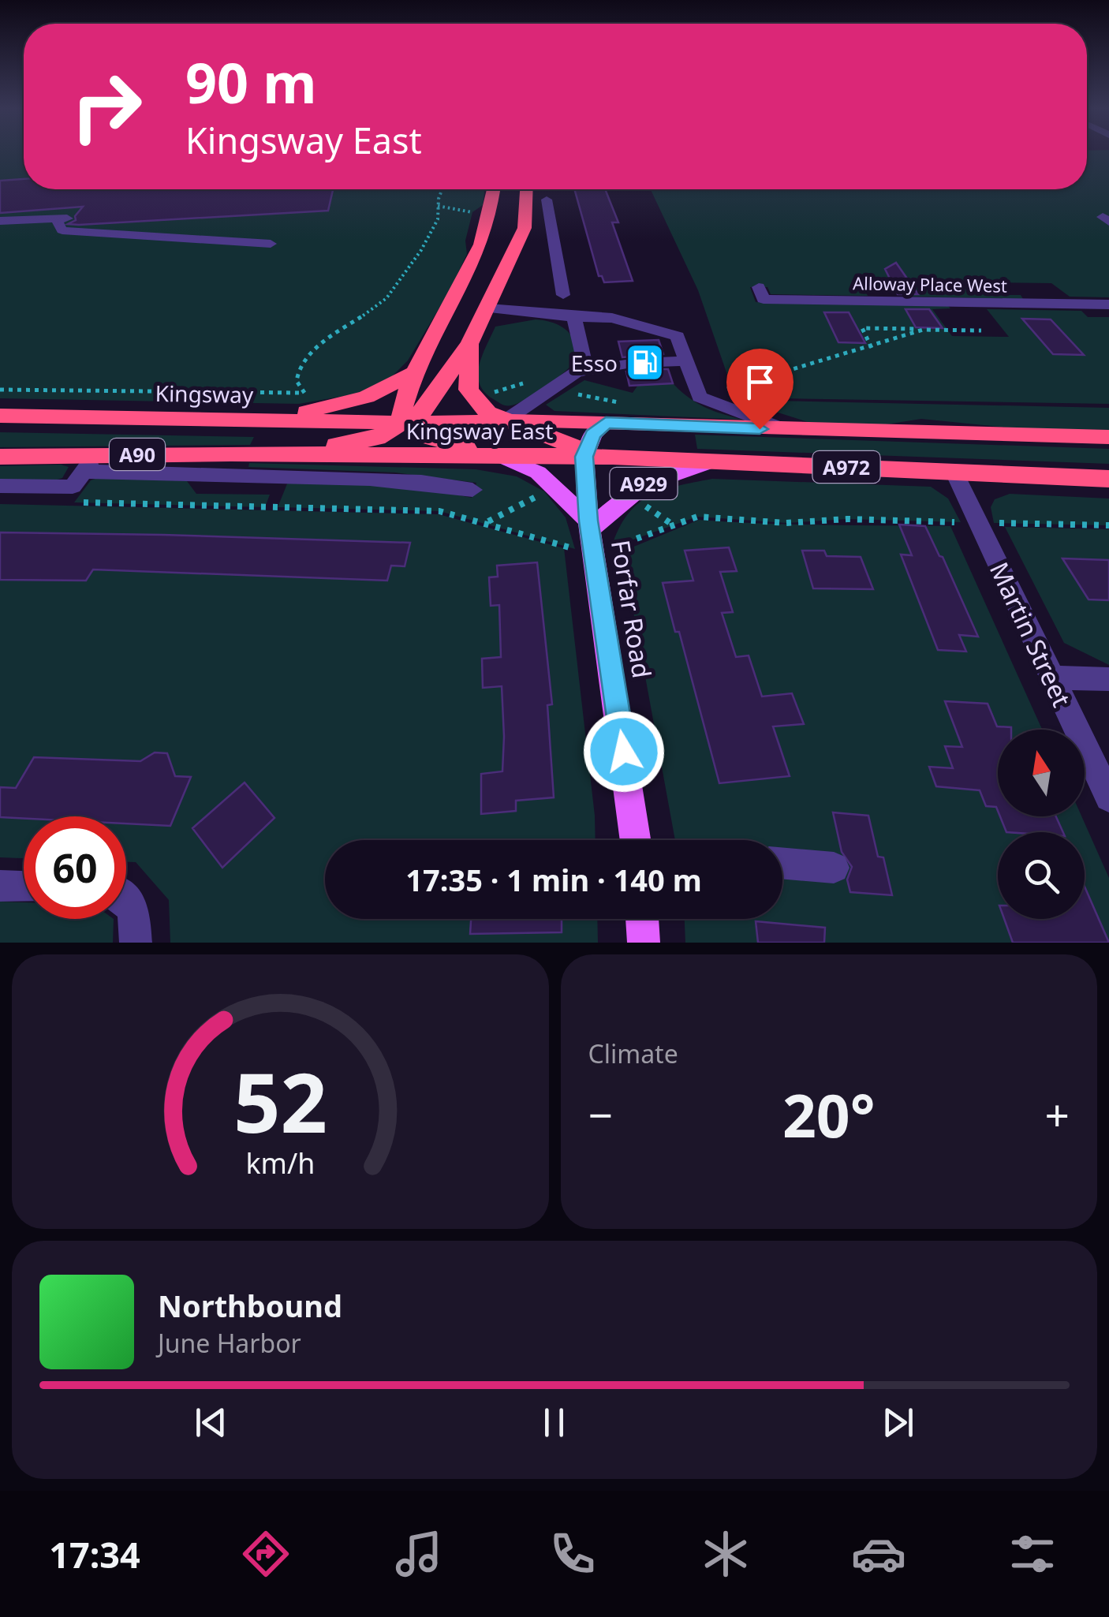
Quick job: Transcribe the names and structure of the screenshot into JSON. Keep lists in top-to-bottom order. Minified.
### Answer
{"streets":{"highway":["Kingsway","Kingsway East","A90","A972"],"main road":["A929","Forfar Road"],"street":["Alloway Place West","Martin Street"]},"crossings":[["Kingsway","Kingsway East"],["Kingsway","A90"],["Kingsway East","A90"],["Kingsway East","A929"],["Kingsway East","Forfar Road"],["Kingsway East","Martin Street"],["A90","A929"],["A929","Forfar Road"]],"places":{"fuel station":["Esso"]},"north":"top","page":{"turn":["90 m","Kingsway East"],"limit":"60","trip":"17:35 · 1 min · 140 m","tile":"Climate","heat":["−","20°","+"],"song":["Northbound","June Harbor"],"tabs":"17:34","gauge":["52","km/h"]}}
